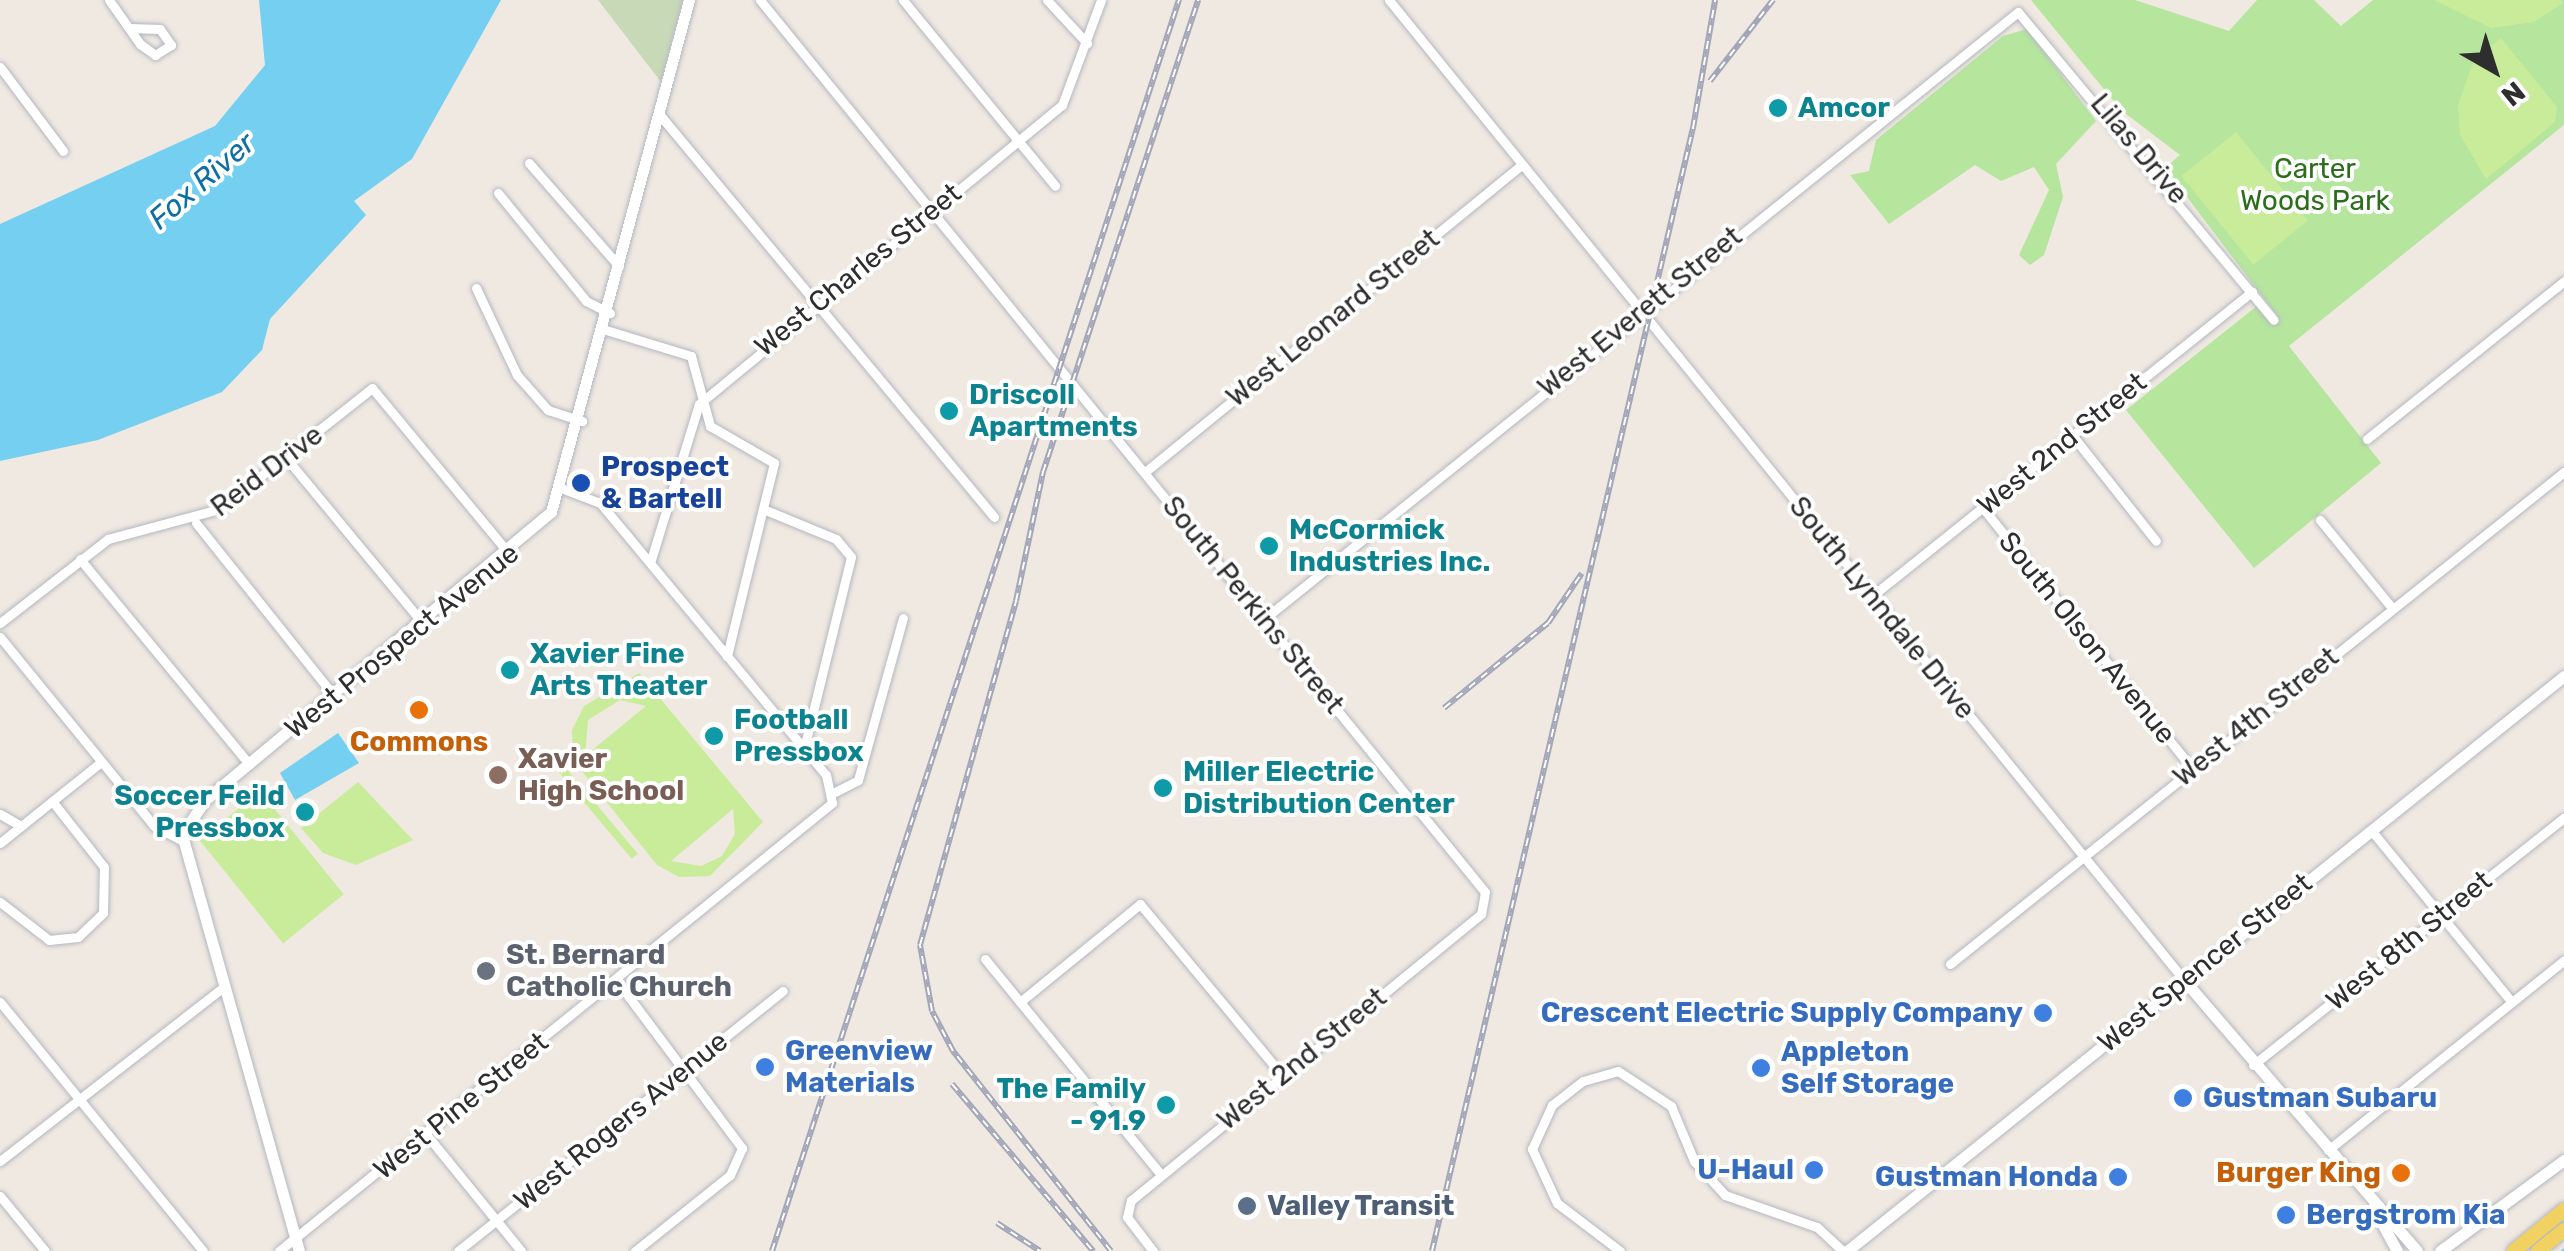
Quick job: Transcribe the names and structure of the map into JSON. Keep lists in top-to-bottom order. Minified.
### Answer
{"streets":{"street":["Lilas Drive","West Charles Street","West Everett Street","West Leonard Street","West 2nd Street","Reid Drive","South Perkins Street","South Lynndale Drive","South Olson Avenue","West Prospect Avenue","West 4th Street","West 8th Street","West Spencer Street","West Pine Street","West Rogers Avenue"]},"crossings":[["Lilas Drive","West Everett Street"],["Lilas Drive","West 2nd Street"],["West Charles Street","South Perkins Street"],["West Everett Street","South Perkins Street"],["West Everett Street","South Lynndale Drive"],["West Leonard Street","South Perkins Street"],["West Leonard Street","South Lynndale Drive"],["West 2nd Street","South Perkins Street"],["West 2nd Street","South Lynndale Drive"],["West 2nd Street","South Olson Avenue"],["Reid Drive","West Prospect Avenue"],["South Lynndale Drive","West 4th Street"],["South Lynndale Drive","West 8th Street"],["South Lynndale Drive","West Spencer Street"],["South Olson Avenue","West 4th Street"]],"water":["Fox River"],"parks":["Carter Woods Park"],"places":["Amcor","Driscoll Apartments","Prospect & Bartell","McCormick Industries Inc.","Xavier Fine Arts Theater","Commons","Football Pressbox","Xavier High School","Miller Electric Distribution Center","Soccer Feild Pressbox","St. Bernard Catholic Church","Crescent Electric Supply Company","Greenview Materials","Appleton Self Storage","Gustman Subaru","The Family - 91.9","U-Haul","Burger King","Gustman Honda","Valley Transit","Bergstrom Kia"],"north":"bottom right"}
